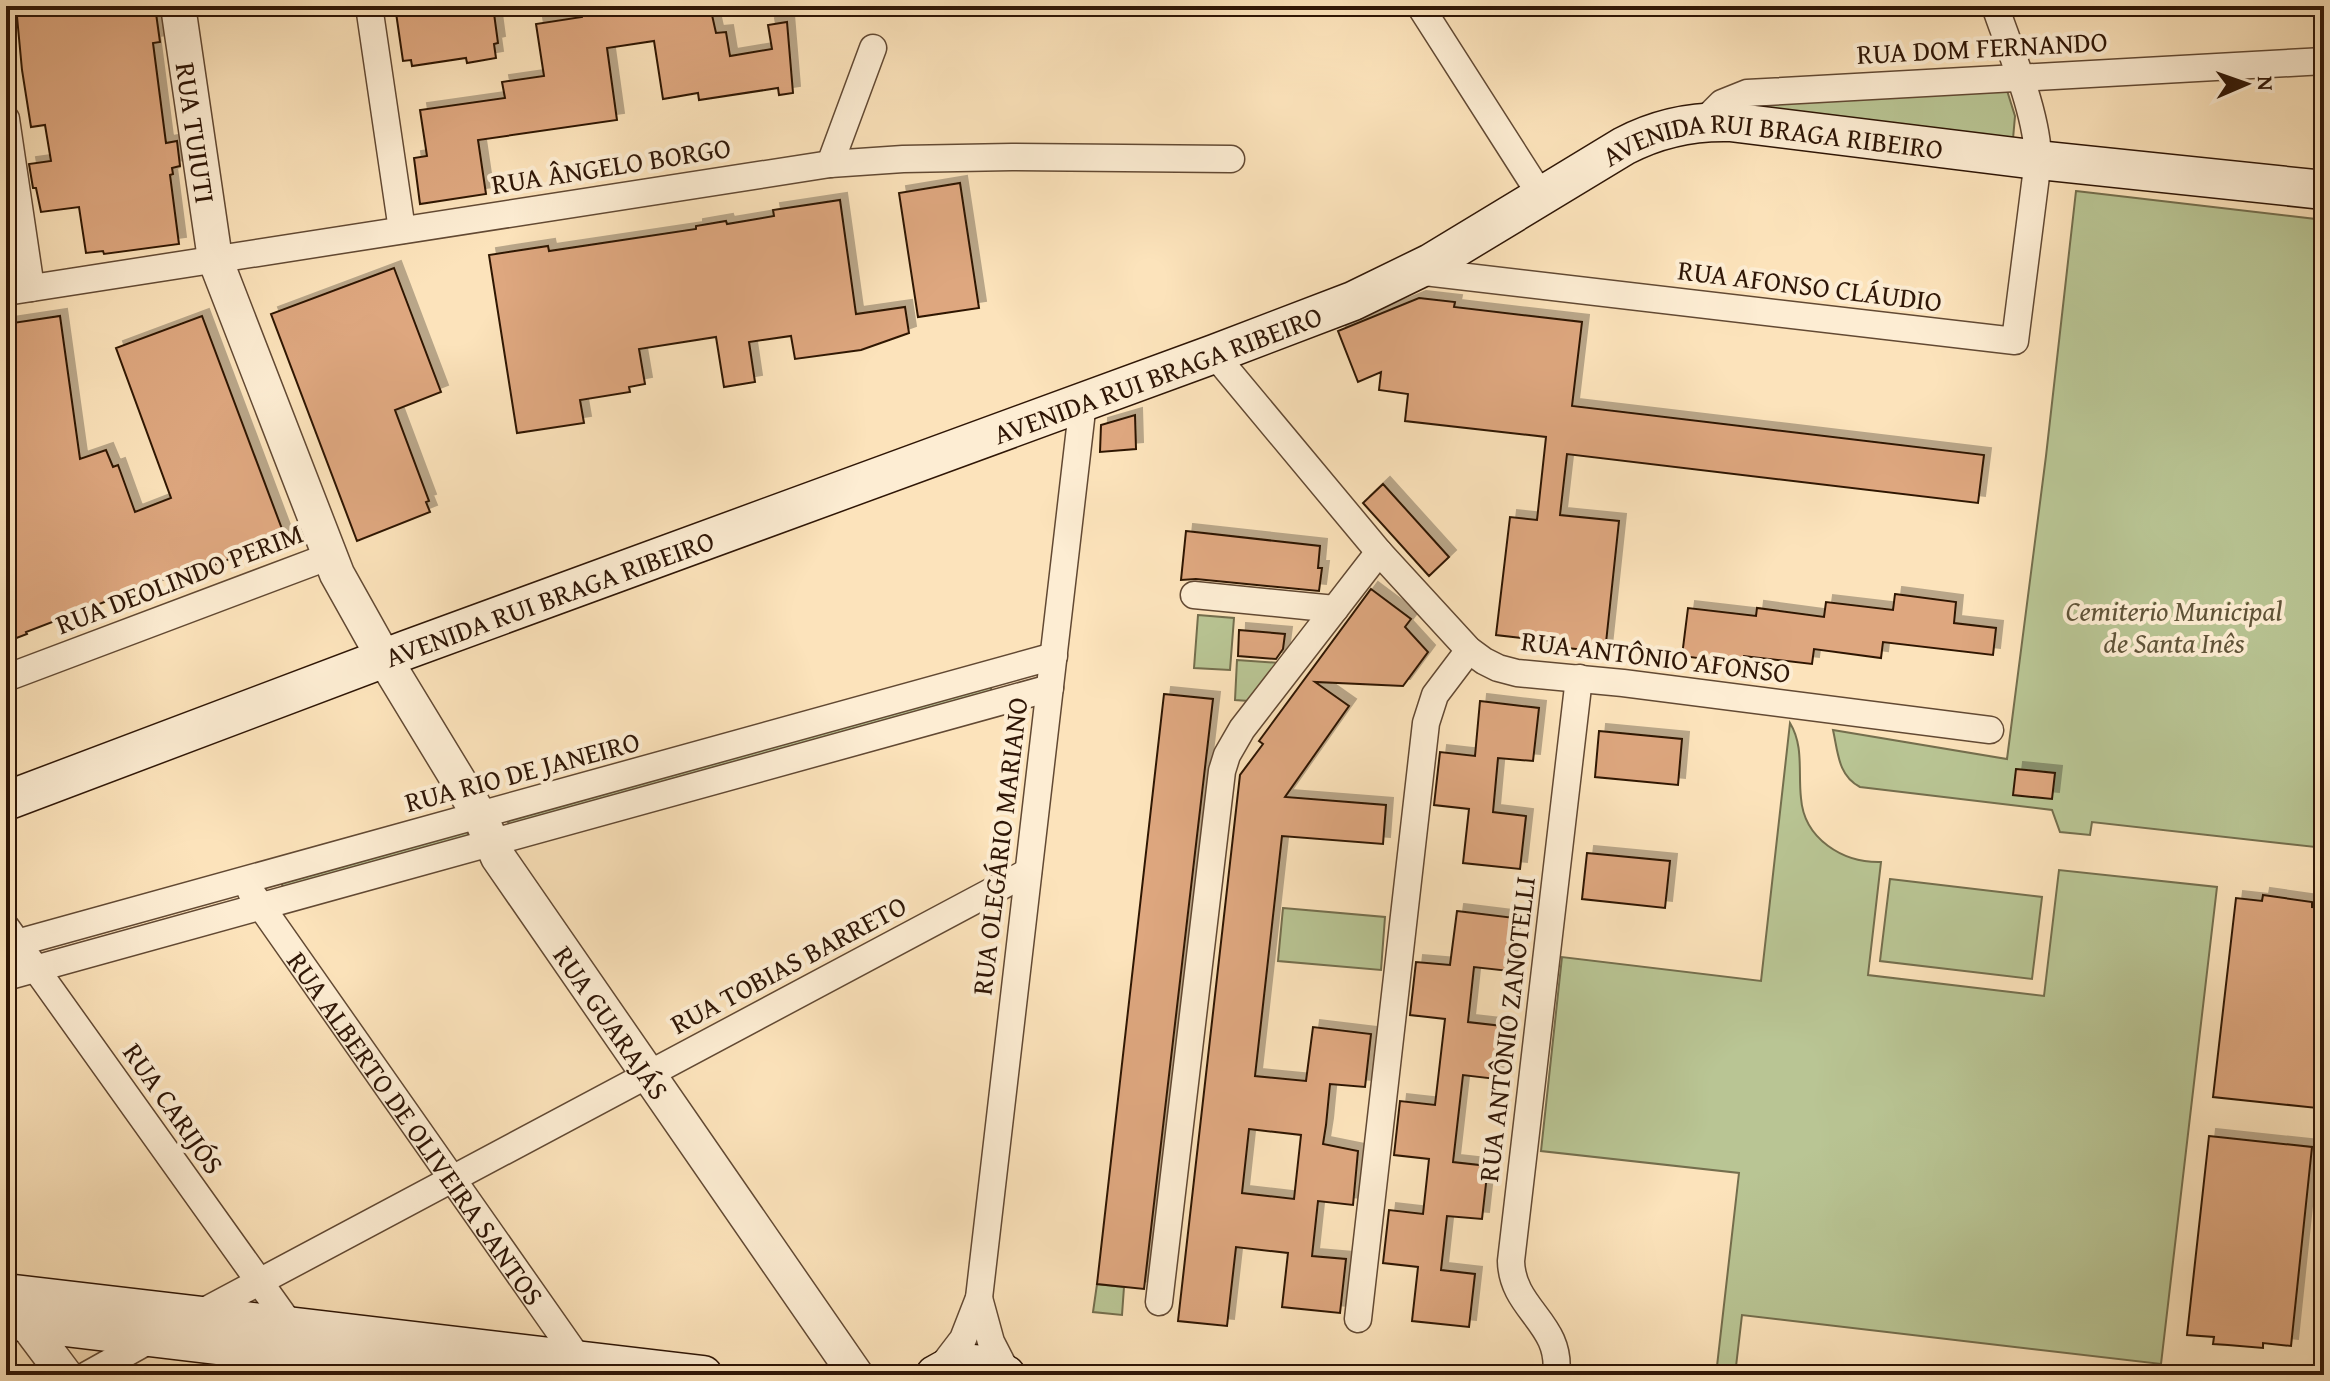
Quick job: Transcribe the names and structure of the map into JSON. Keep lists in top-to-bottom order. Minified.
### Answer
{"streets":{"main road":["AVENIDA RUI BRAGA RIBEIRO"],"street":["RUA DOM FERNANDO","RUA TUIUTI","RUA ÂNGELO BORGO","RUA AFONSO CLÁUDIO","RUA DEOLINDO PERIM","RUA ANTÔNIO AFONSO","RUA RIO DE JANEIRO","RUA OLEGÁRIO MARIANO","RUA TOBIAS BARRETO","RUA GUARAJÁS","RUA ANTÔNIO ZANOTELLI","RUA CARIJÓS","RUA ALBERTO DE OLIVEIRA SANTOS"]},"crossings":[["RUA DOM FERNANDO","AVENIDA RUI BRAGA RIBEIRO"],["RUA TUIUTI","RUA ÂNGELO BORGO"],["RUA TUIUTI","RUA DEOLINDO PERIM"],["RUA TUIUTI","RUA GUARAJÁS"],["AVENIDA RUI BRAGA RIBEIRO","RUA AFONSO CLÁUDIO"],["AVENIDA RUI BRAGA RIBEIRO","RUA ANTÔNIO AFONSO"],["AVENIDA RUI BRAGA RIBEIRO","RUA OLEGÁRIO MARIANO"],["AVENIDA RUI BRAGA RIBEIRO","RUA GUARAJÁS"],["RUA DEOLINDO PERIM","RUA GUARAJÁS"],["RUA ANTÔNIO AFONSO","RUA ANTÔNIO ZANOTELLI"],["RUA RIO DE JANEIRO","RUA OLEGÁRIO MARIANO"],["RUA RIO DE JANEIRO","RUA GUARAJÁS"],["RUA RIO DE JANEIRO","RUA CARIJÓS"],["RUA RIO DE JANEIRO","RUA ALBERTO DE OLIVEIRA SANTOS"],["RUA OLEGÁRIO MARIANO","RUA TOBIAS BARRETO"],["RUA TOBIAS BARRETO","RUA GUARAJÁS"],["RUA TOBIAS BARRETO","RUA CARIJÓS"],["RUA TOBIAS BARRETO","RUA ALBERTO DE OLIVEIRA SANTOS"]],"parks":["Cemiterio Municipal de Santa Inês"],"north":"right"}
